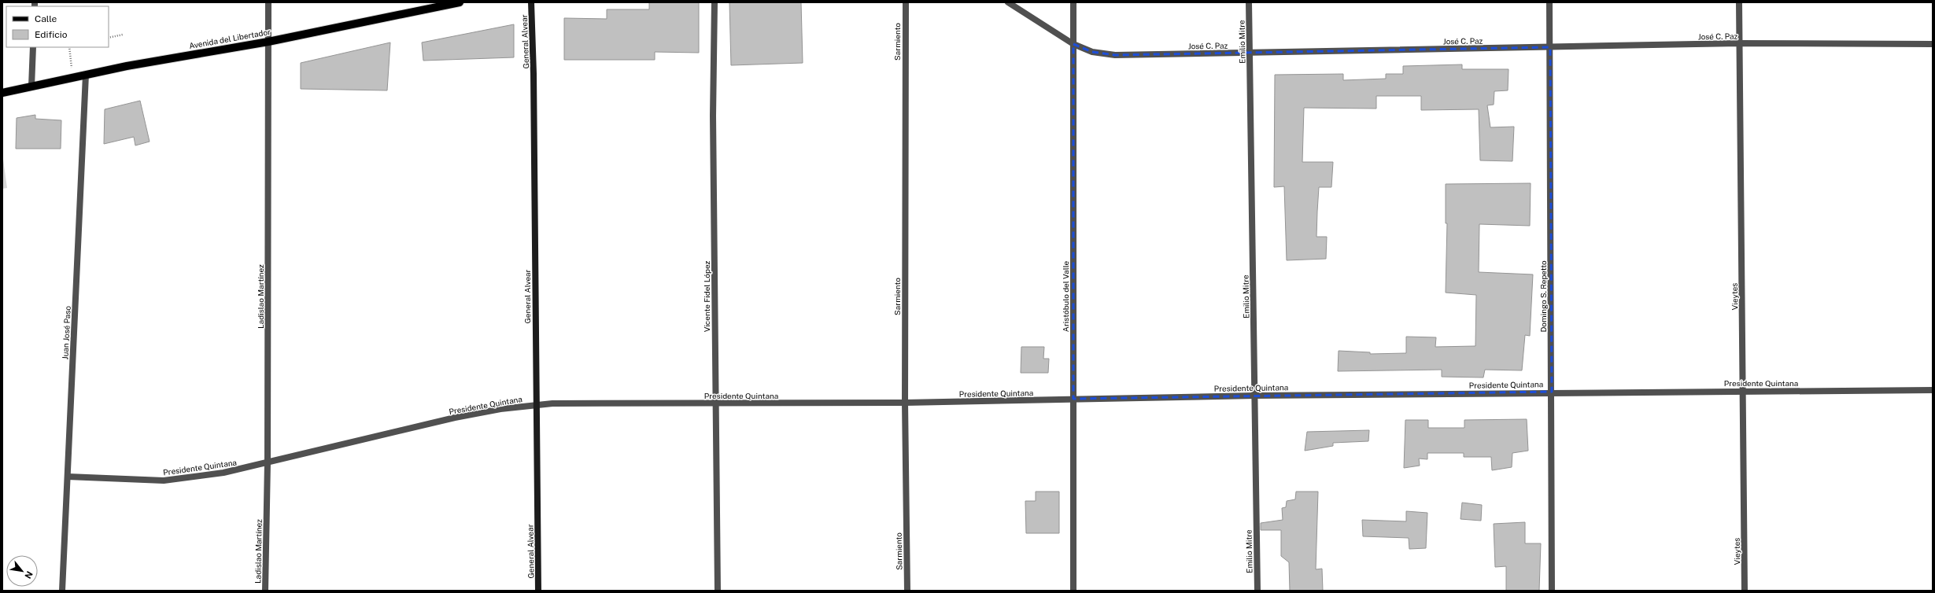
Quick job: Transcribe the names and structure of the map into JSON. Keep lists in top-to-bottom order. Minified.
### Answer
{"streets":{"main road":["Avenida del Libertador"],"street":["José C. Paz","General Alvear","Sarmiento","Emilio Mitre","Ladislao Martínez","Vicente Fidel López","Aristóbulo del Valle","Domingo S. Repetto","Vieytes","Juan José Paso","Presidente Quintana"]},"crossings":[["José C. Paz","Emilio Mitre"],["José C. Paz","Aristóbulo del Valle"],["José C. Paz","Domingo S. Repetto"],["José C. Paz","Vieytes"],["Avenida del Libertador","Ladislao Martínez"],["Avenida del Libertador","Juan José Paso"],["General Alvear","Presidente Quintana"],["Sarmiento","Presidente Quintana"],["Emilio Mitre","Presidente Quintana"],["Ladislao Martínez","Presidente Quintana"],["Vicente Fidel López","Presidente Quintana"],["Aristóbulo del Valle","Presidente Quintana"],["Domingo S. Repetto","Presidente Quintana"],["Vieytes","Presidente Quintana"],["Juan José Paso","Presidente Quintana"]],"legend":["Calle","Edificio"],"north":"bottom right"}
